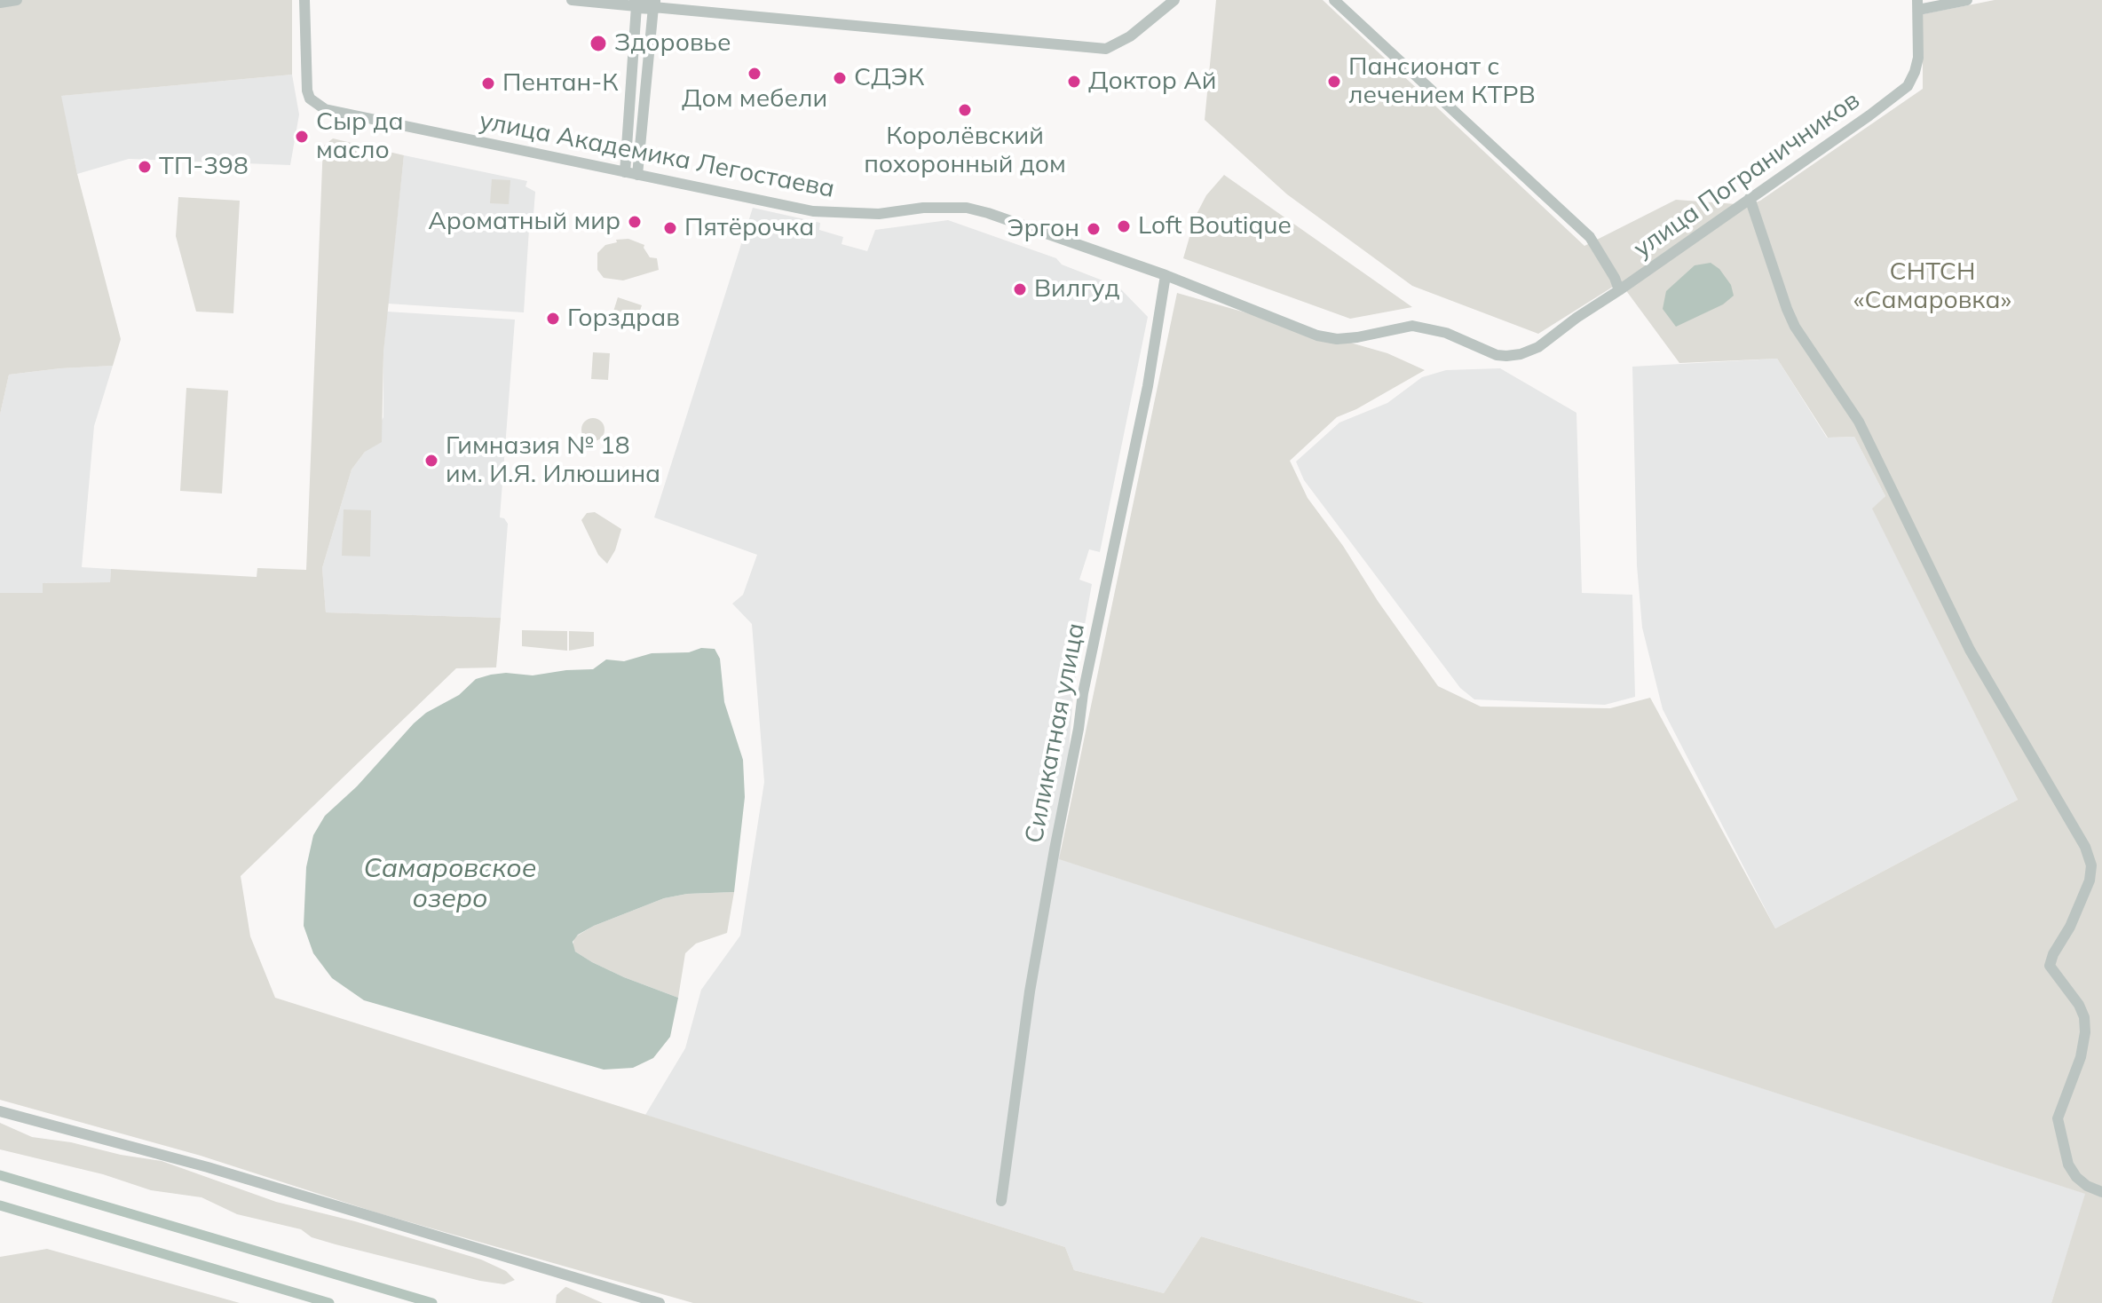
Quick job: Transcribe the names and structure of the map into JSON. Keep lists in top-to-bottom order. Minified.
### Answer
{"streets":{"street":["улица Академика Легостаева","улица Пограничников","Силикатная улица"]},"crossings":[["улица Академика Легостаева","улица Пограничников"],["улица Академика Легостаева","Силикатная улица"]],"water":["Самаровское озеро"],"parks":["СНТСН «Самаровка»"],"places":["Здоровье","Дом мебели","СДЭК","Доктор Ай","Пансионат с лечением КТРВ","Пентан-К","Королёвский похоронный дом","Сыр да масло","ТП-398","Ароматный мир","Loft Boutique","Пятёрочка","Эргон","Вилгуд","Горздрав","Гимназия № 18 им. И.Я. Илюшина"]}
